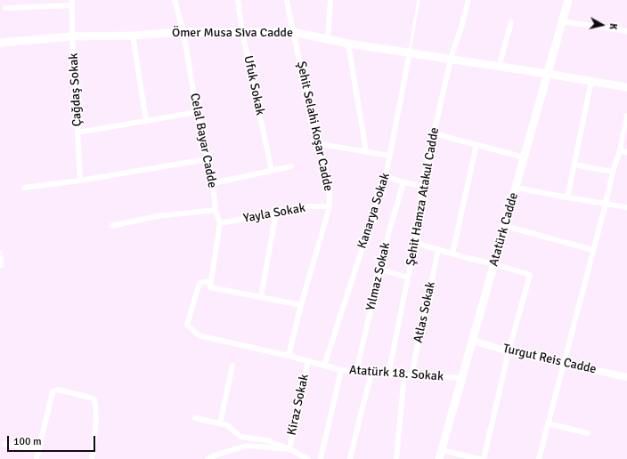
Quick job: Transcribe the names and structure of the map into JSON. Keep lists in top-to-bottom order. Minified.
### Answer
{"streets":{"main road":["Ömer Musa Siva Cadde","Atatürk Cadde"],"street":["Ufuk Sokak","Çağdaş Sokak","Şehit Selahi Koşar Cadde","Celal Bayar Cadde","Şehit Hamza Atakul Cadde","Kanarya Sokak","Yayla Sokak","Yılmaz Sokak","Atlas Sokak","Turgut Reis Cadde","Atatürk 18. Sokak","Kiraz Sokak"]},"crossings":[["Ömer Musa Siva Cadde","Ufuk Sokak"],["Ömer Musa Siva Cadde","Çağdaş Sokak"],["Ömer Musa Siva Cadde","Şehit Selahi Koşar Cadde"],["Ömer Musa Siva Cadde","Celal Bayar Cadde"],["Ömer Musa Siva Cadde","Şehit Hamza Atakul Cadde"],["Ömer Musa Siva Cadde","Kanarya Sokak"],["Ömer Musa Siva Cadde","Atatürk Cadde"],["Şehit Selahi Koşar Cadde","Yayla Sokak"],["Şehit Selahi Koşar Cadde","Atatürk 18. Sokak"],["Celal Bayar Cadde","Yayla Sokak"],["Şehit Hamza Atakul Cadde","Atatürk 18. Sokak"],["Kanarya Sokak","Atatürk 18. Sokak"],["Atatürk Cadde","Turgut Reis Cadde"],["Atatürk Cadde","Atatürk 18. Sokak"],["Yılmaz Sokak","Atatürk 18. Sokak"],["Atlas Sokak","Atatürk 18. Sokak"],["Atatürk 18. Sokak","Kiraz Sokak"]],"scale_bar":"100 m","north":"right"}
